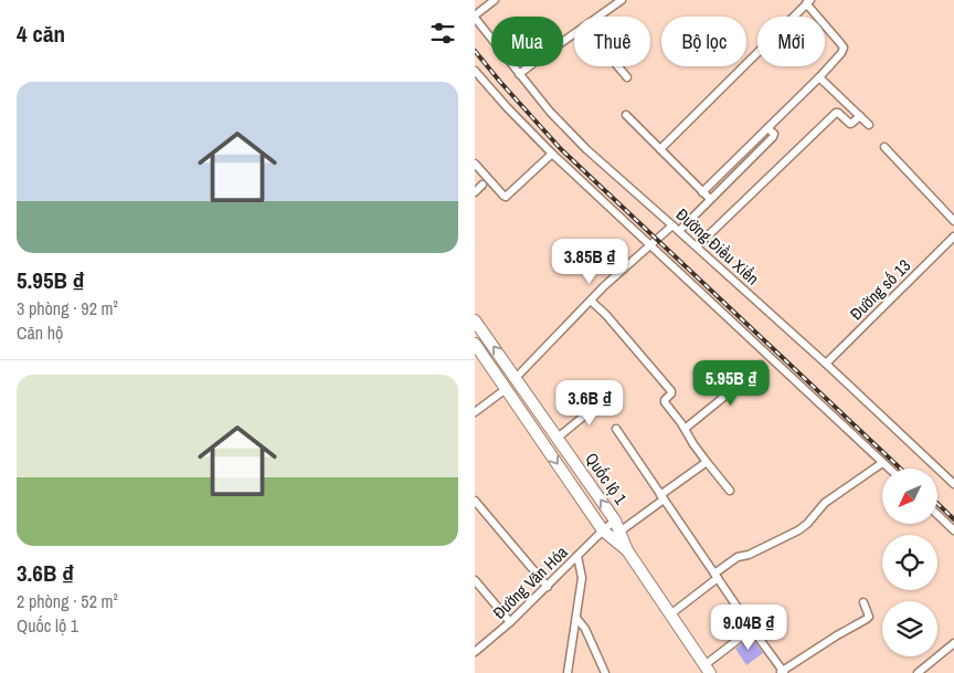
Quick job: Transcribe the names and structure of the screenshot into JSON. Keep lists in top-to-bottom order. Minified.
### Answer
{"streets":{"highway":["Quốc lộ 1"],"street":["Đường Điều Xiển","Đường số 13","Đường Văn Hóa"]},"crossings":[["Đường Điều Xiển","Đường số 13"],["Quốc lộ 1","Đường Văn Hóa"]],"north":"bottom left","page":{"heading":"4 căn","chip":["Mua","Thuê","Bộ lọc","Mới"],"list":[{"name":"5.95B ₫","note":"3 phòng · 92 m² · Căn hộ"},{"name":"3.6B ₫","note":"2 phòng · 52 m² · Quốc lộ 1"}],"price":["3.85B ₫","5.95B ₫","3.6B ₫","9.04B ₫"]}}
